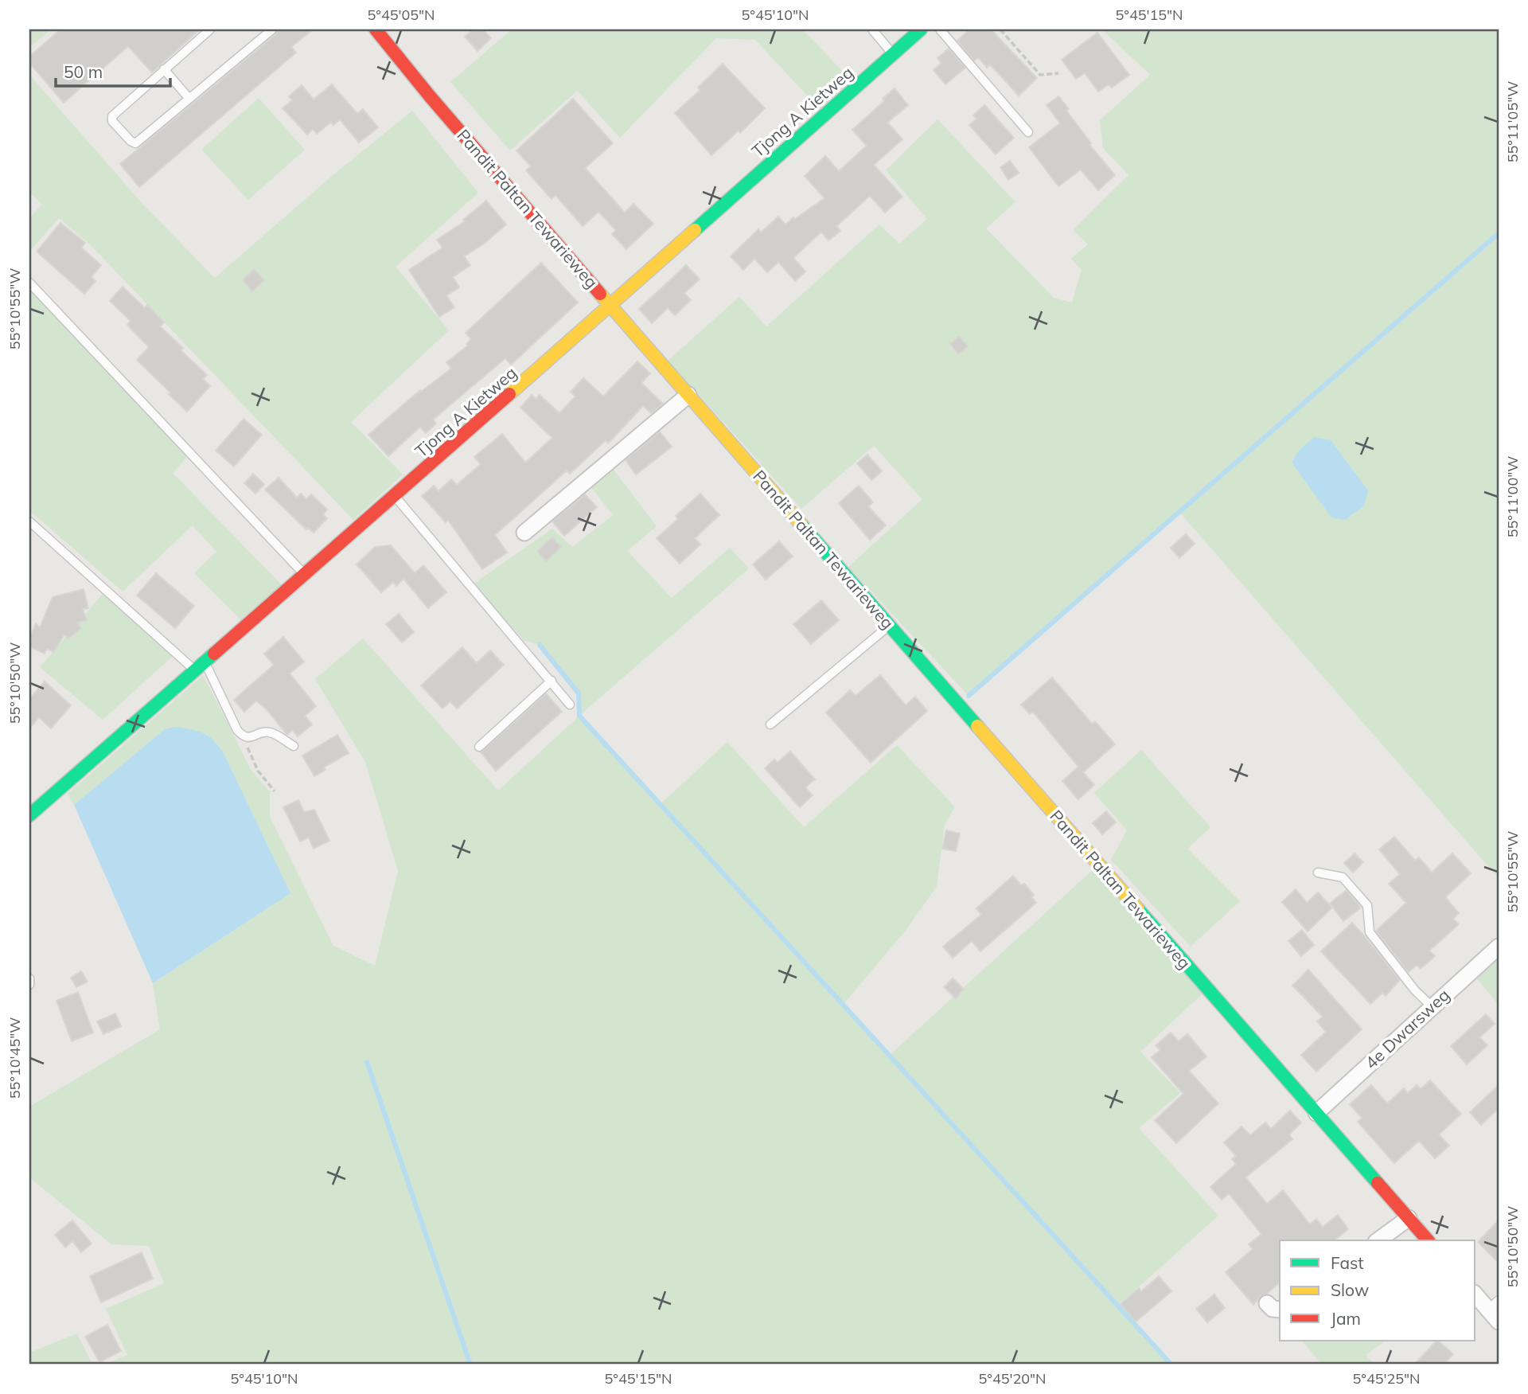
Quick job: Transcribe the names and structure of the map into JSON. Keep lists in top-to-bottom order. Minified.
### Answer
{"streets":{"street":["Tjong A Kietweg","Pandit Paltan Tewarieweg","4e Dwarsweg"]},"crossings":[["Tjong A Kietweg","Pandit Paltan Tewarieweg"],["Pandit Paltan Tewarieweg","4e Dwarsweg"]],"legend":["Fast","Slow","Jam"],"scale_bar":"50 m","coordinates":["5°45'05\"N","5°45'10\"N","5°45'15\"N","55°11'05\"W","55°10'55\"W","55°11'00\"W","55°10'50\"W","55°10'45\"W","5°45'20\"N","5°45'25\"N"]}
